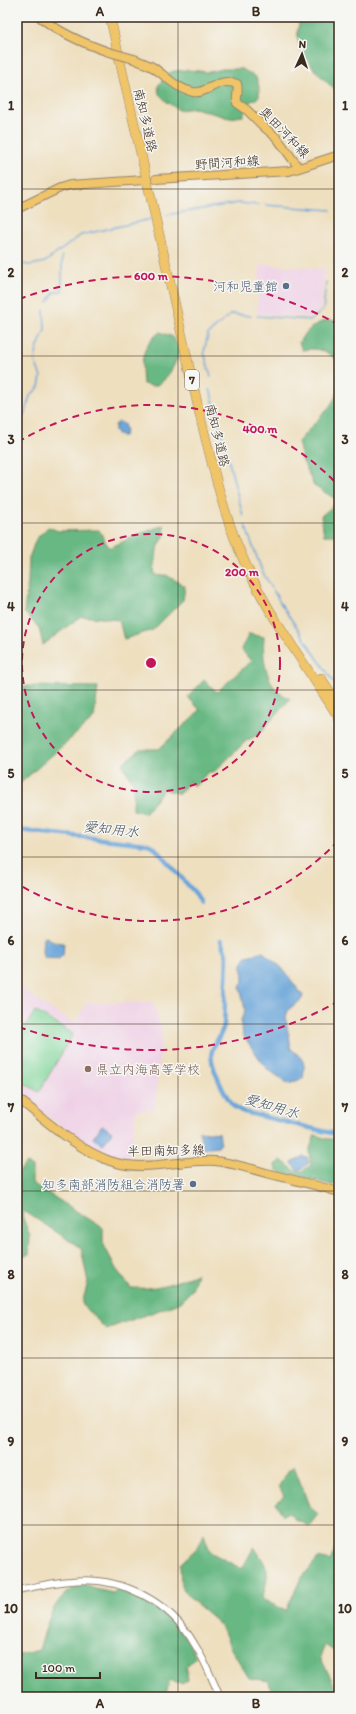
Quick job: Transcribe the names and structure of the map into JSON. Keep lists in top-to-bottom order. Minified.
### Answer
{"streets":{"highway":["南知多道路","7"],"main road":["奥田河和線","野間河和線","半田南知多線"]},"crossings":[["奥田河和線","野間河和線"]],"water":["愛知用水"],"places":["河和児童館","県立内海高等学校","知多南部消防組合消防署"],"scale_bar":"100 m","north":"top","grid":{"columns":["A","B"],"rows":["1","2","3","4","5","6","7","8","9","10"]},"rings":["600 m","400 m","200 m"]}
